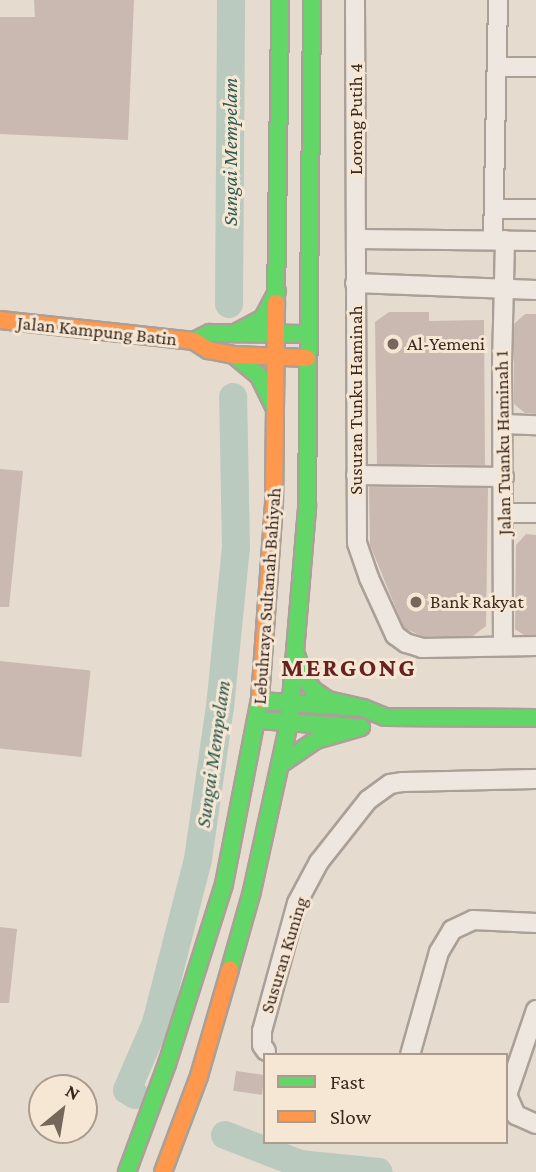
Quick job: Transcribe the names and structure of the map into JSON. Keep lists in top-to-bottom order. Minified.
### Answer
{"streets":{"main road":["Jalan Kampung Batin","Lebuhraya Sultanah Bahiyah"],"street":["Lorong Putih 4","Susuran Tunku Haminah","Jalan Tuanku Haminah 1","Susuran Kuning"]},"crossings":[["Lorong Putih 4","Susuran Tunku Haminah"],["Jalan Kampung Batin","Lebuhraya Sultanah Bahiyah"],["Susuran Tunku Haminah","Jalan Tuanku Haminah 1"]],"districts":["MERGONG"],"water":["Sungai Mempelam"],"places":["Al-Yemeni","Bank Rakyat"],"legend":["Fast","Slow"],"north":"top right"}
